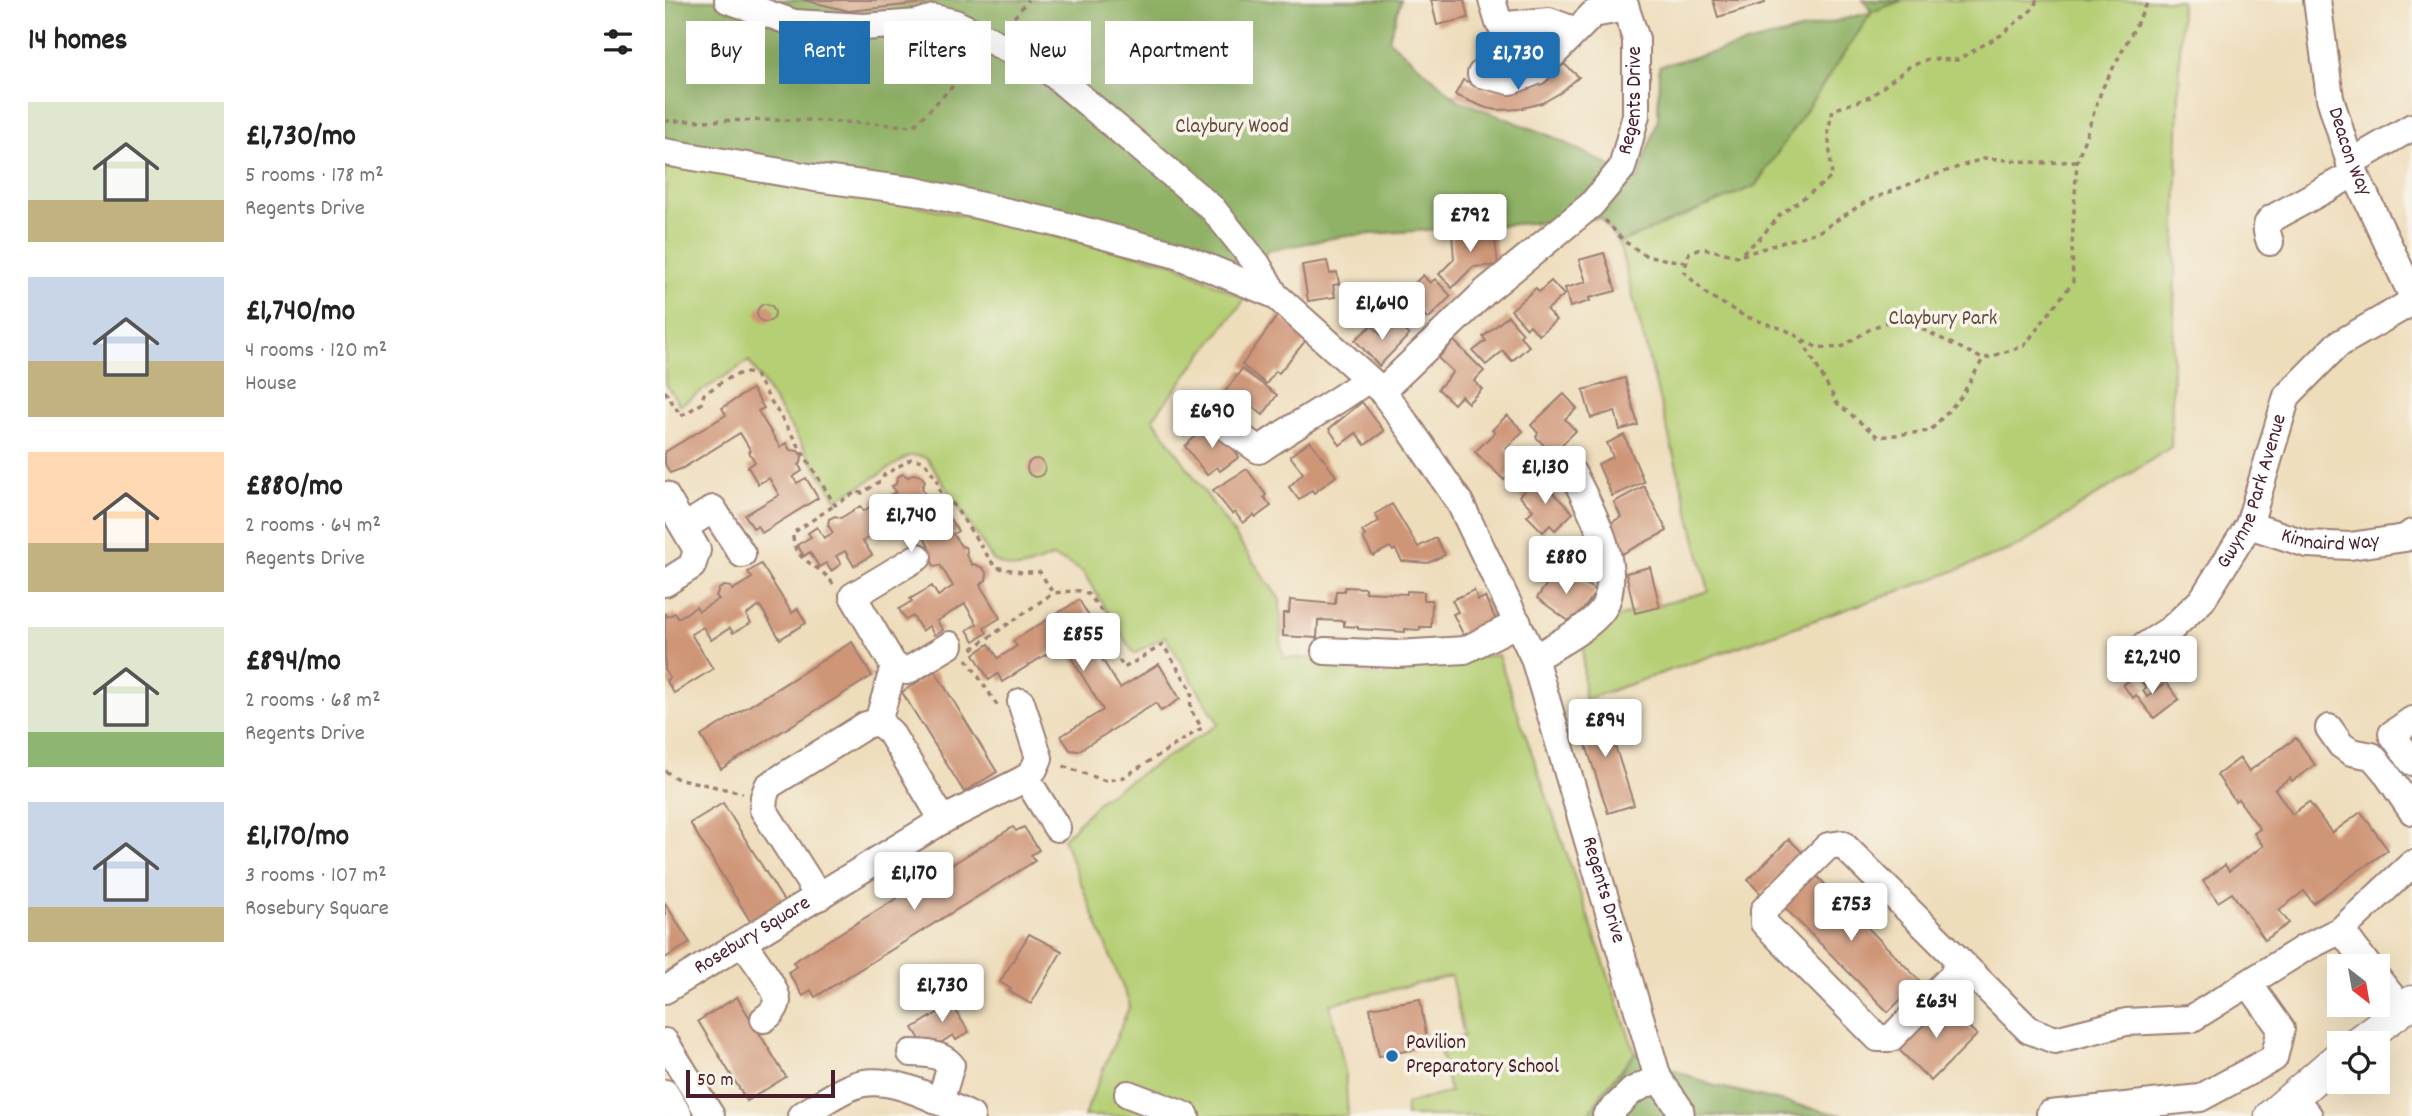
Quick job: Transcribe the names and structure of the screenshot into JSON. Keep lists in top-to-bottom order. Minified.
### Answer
{"streets":{"street":["Regents Drive","Deacon Way","Gwynne Park Avenue","Kinnaird Way","Rosebury Square"]},"crossings":[["Gwynne Park Avenue","Kinnaird Way"]],"parks":["Claybury Wood","Claybury Park"],"places":["Pavilion Preparatory School"],"scale_bar":"50 m","north":"bottom right","page":{"heading":"14 homes","chip":["Buy","Rent","Filters","New","Apartment"],"price":["£1,730","£792","£1,640","£690","£1,130","£1,740","£880","£855","£2,240","£894","£1,170","£753","£1,730","£634"],"list":[{"name":"£1,730/mo","note":"5 rooms · 178 m² · Regents Drive"},{"name":"£1,740/mo","note":"4 rooms · 120 m² · House"},{"name":"£880/mo","note":"2 rooms · 64 m² · Regents Drive"},{"name":"£894/mo","note":"2 rooms · 68 m² · Regents Drive"},{"name":"£1,170/mo","note":"3 rooms · 107 m² · Rosebury Square"}],"scale":"50 m"}}
